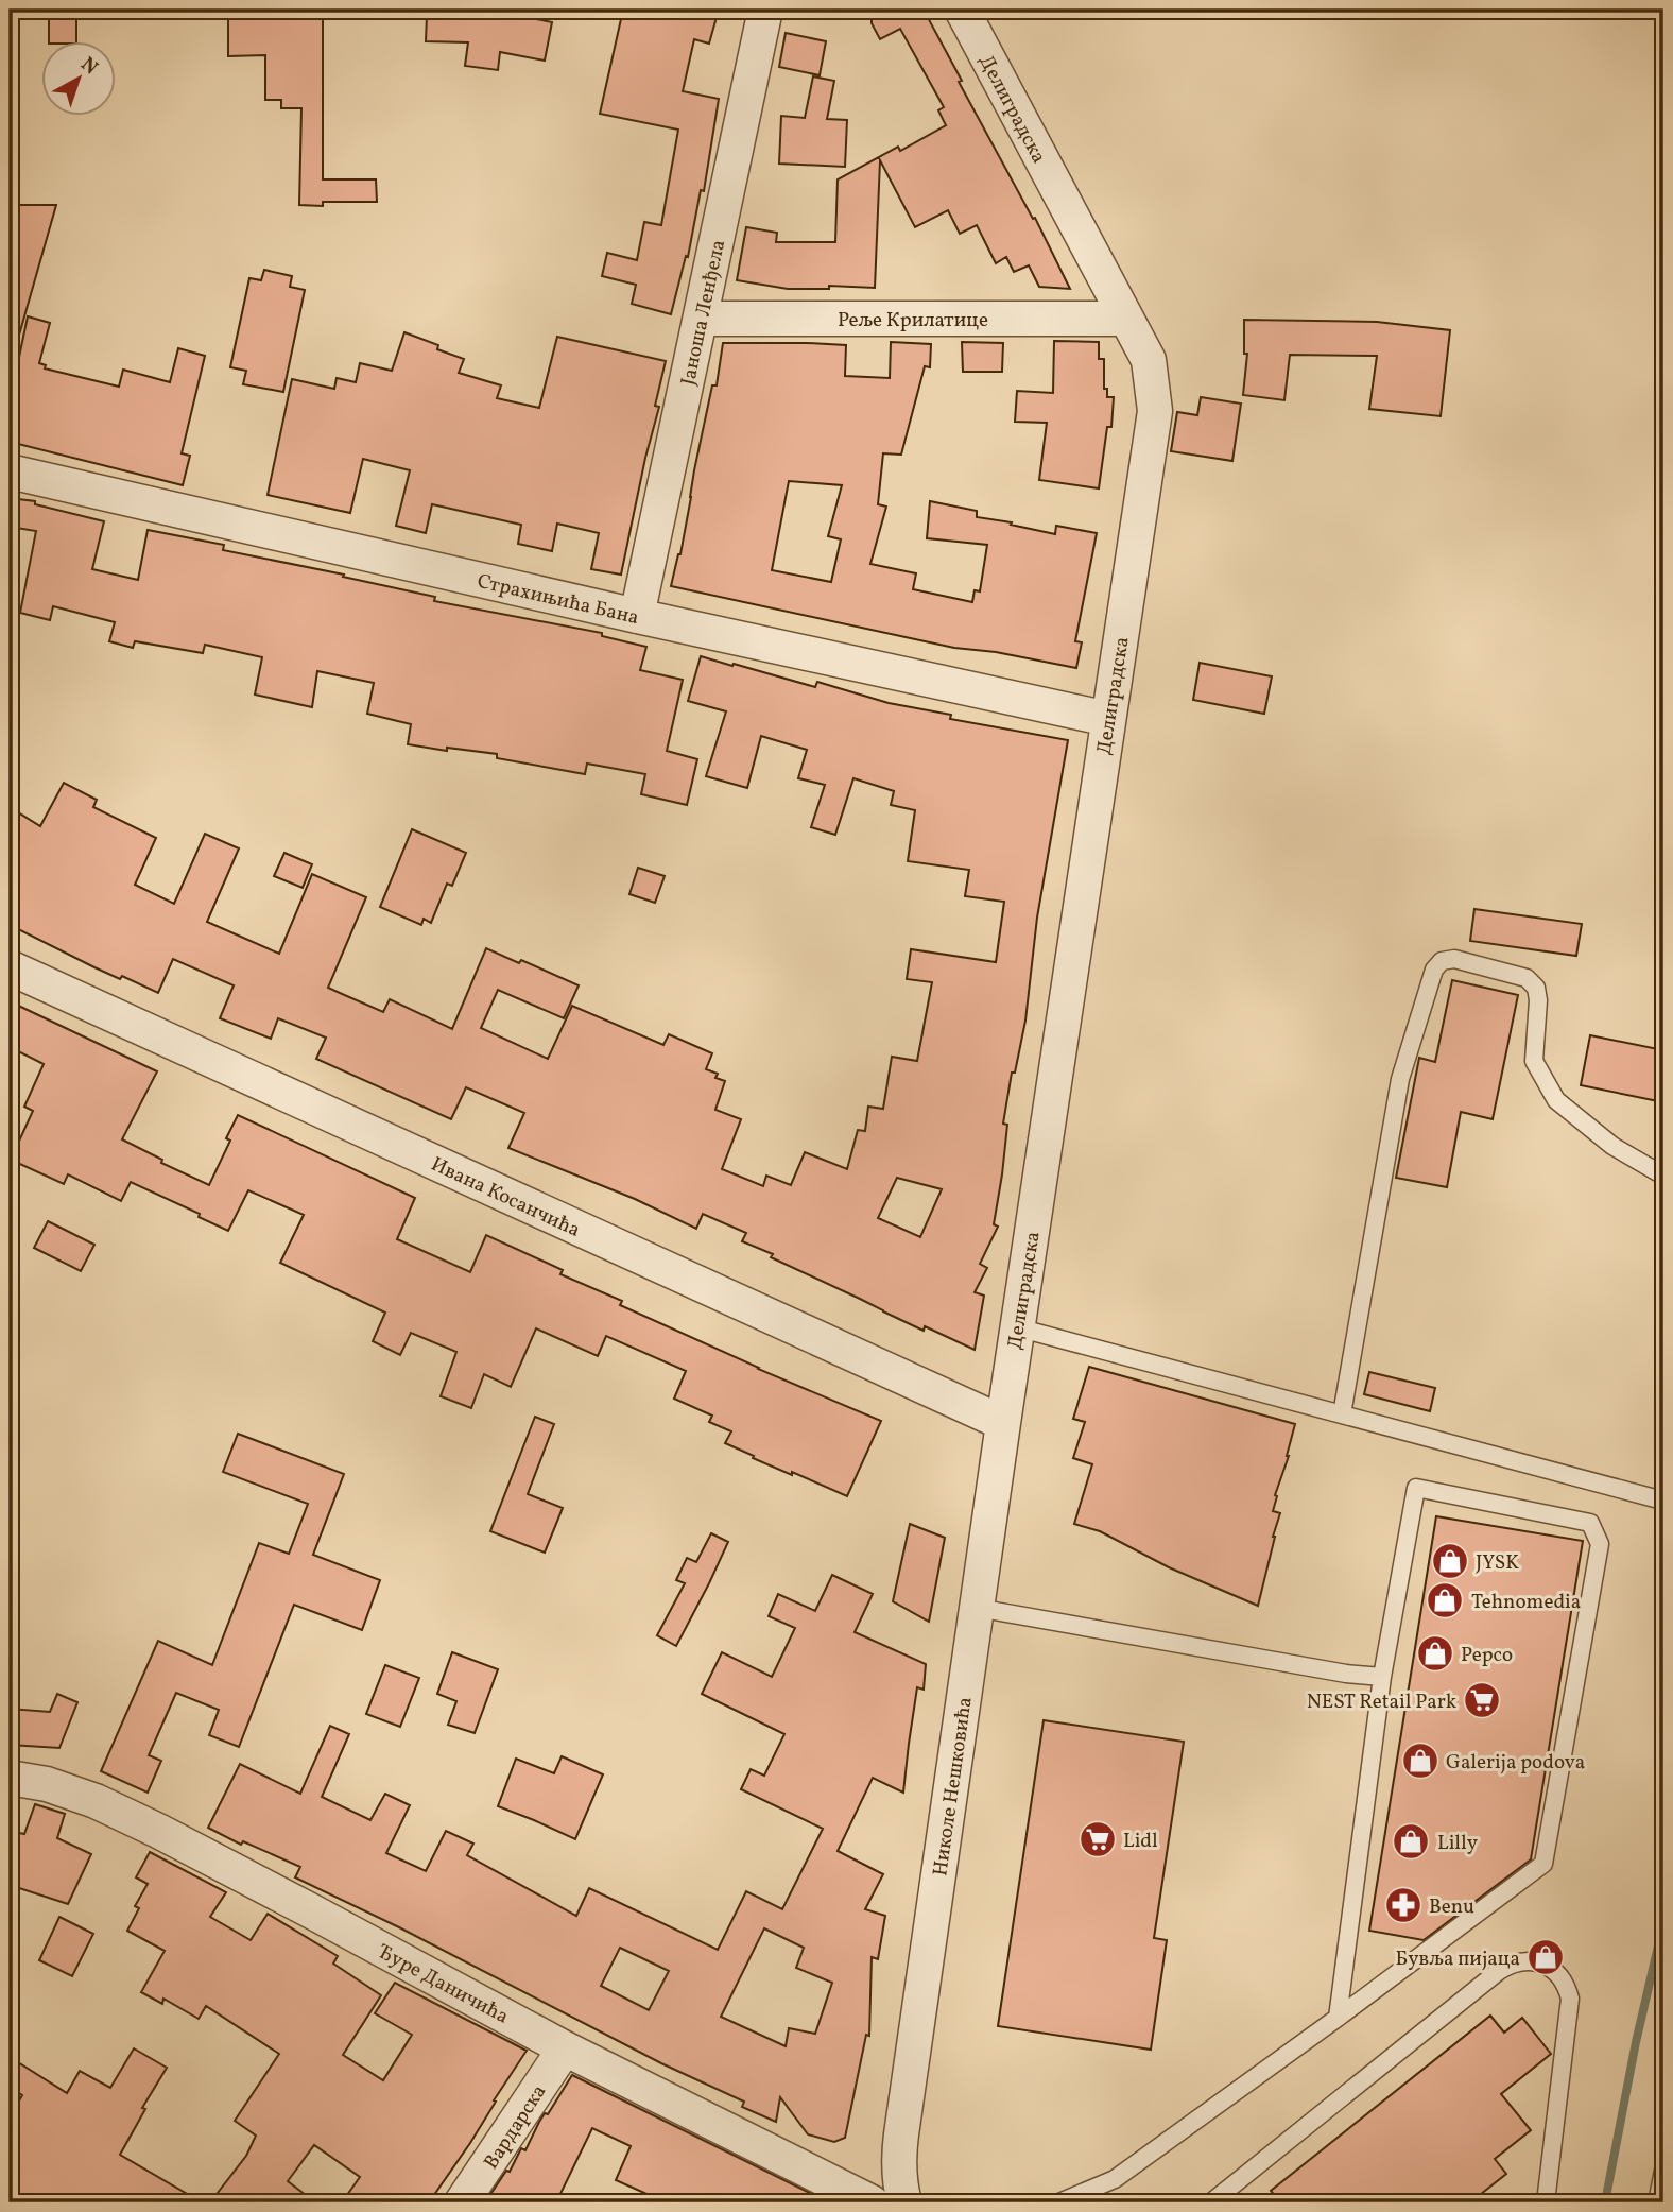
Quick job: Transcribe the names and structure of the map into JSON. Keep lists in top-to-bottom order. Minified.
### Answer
{"streets":{"street":["Делиградска","Јаноша Ленђела","Реље Крилатице","Страхињића Бана","Ивана Косанчића","Николе Нешковића","Ђуре Даничића","Вардарска"]},"crossings":[["Делиградска","Реље Крилатице"],["Делиградска","Страхињића Бана"],["Делиградска","Ивана Косанчића"],["Делиградска","Николе Нешковића"],["Јаноша Ленђела","Реље Крилатице"],["Јаноша Ленђела","Страхињића Бана"],["Ивана Косанчића","Николе Нешковића"],["Николе Нешковића","Ђуре Даничића"],["Ђуре Даничића","Вардарска"]],"places":{"shop":["JYSK","Tehnomedia","Pepco","Galerija podova","Lilly","Бувља пијаца"],"supermarket":["NEST Retail Park","Lidl"],"pharmacy":["Benu"]},"north":"top right"}
